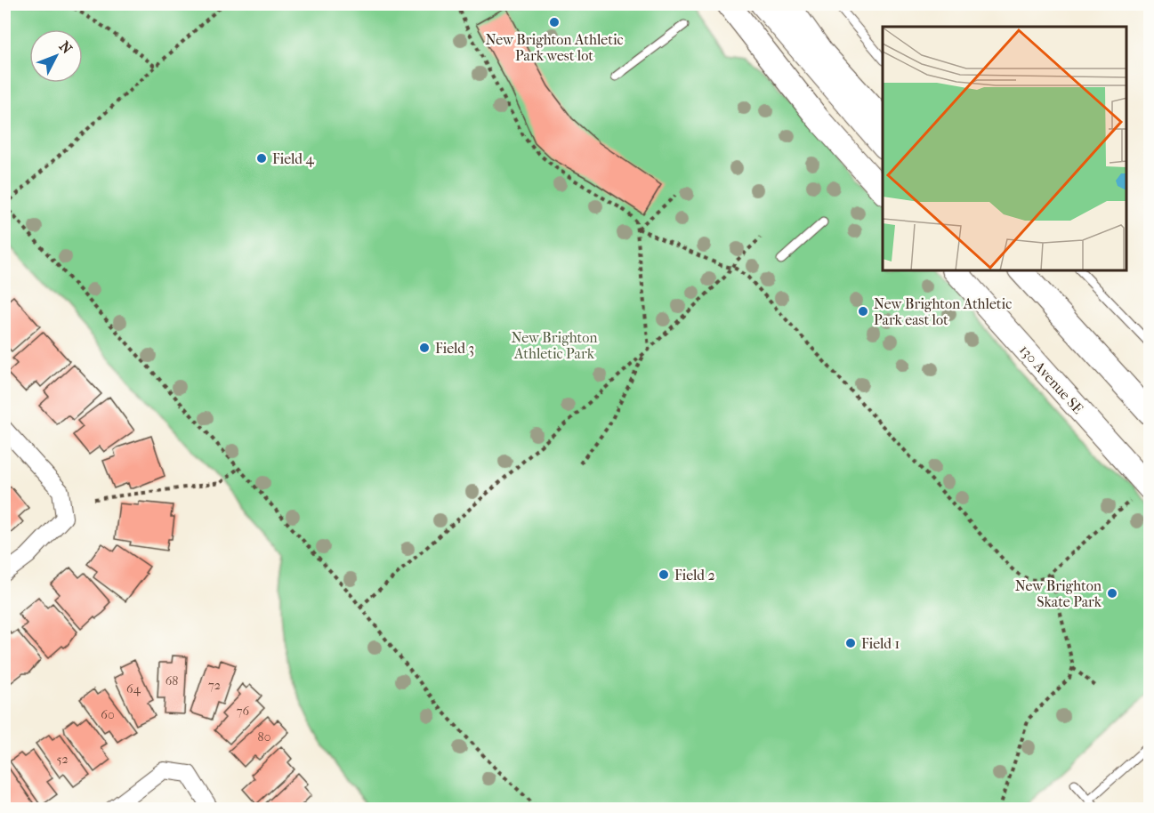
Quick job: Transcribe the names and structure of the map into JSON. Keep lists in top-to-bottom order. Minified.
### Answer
{"streets":{"main road":["130 Avenue SE"]},"parks":["New Brighton Athletic Park"],"places":["New Brighton Athletic Park west lot","Field 4","New Brighton Athletic Park east lot","Field 3","Field 2","New Brighton Skate Park","Field 1"],"house_numbers":["68","72","64","76","60","80","52"],"north":"top right"}
